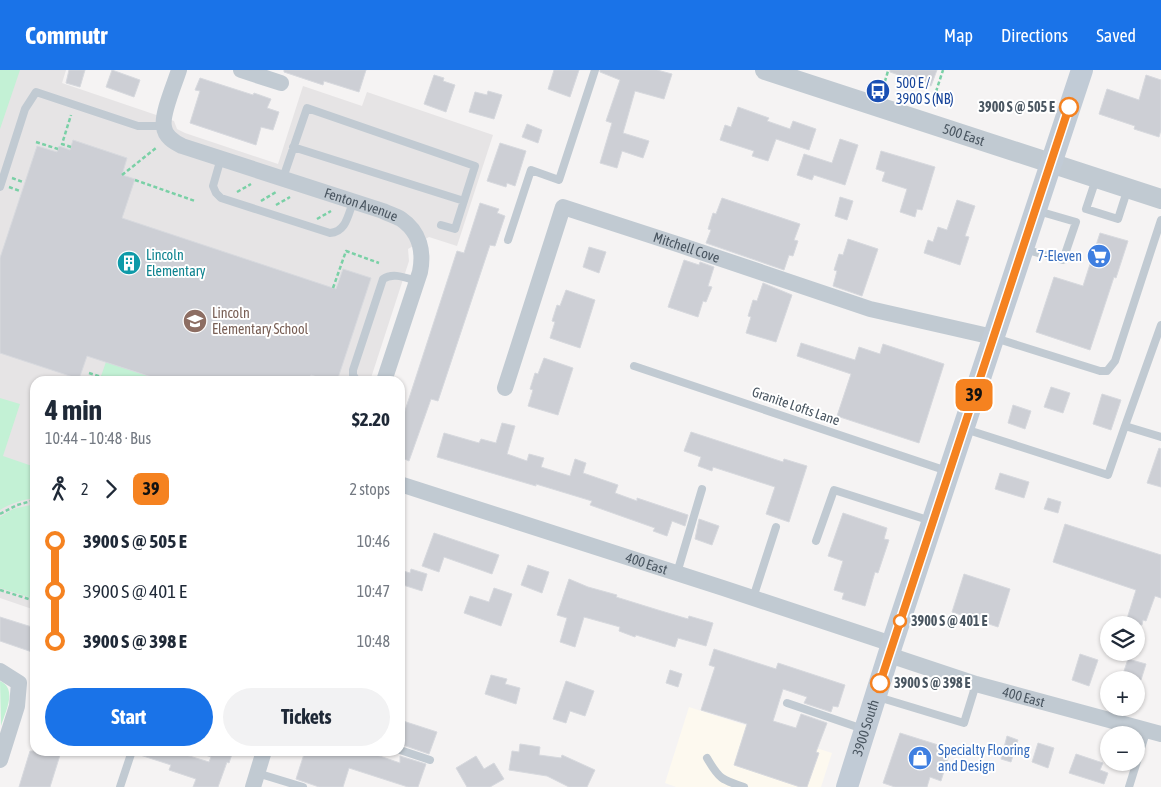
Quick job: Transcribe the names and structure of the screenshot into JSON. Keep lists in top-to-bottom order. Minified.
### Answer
{"streets":{"main road":["3900 South"],"street":["500 East","Fenton Avenue","Mitchell Cove","400 East"],"lane":["Granite Lofts Lane"]},"crossings":[["500 East","3900 South"],["Mitchell Cove","3900 South"],["Granite Lofts Lane","3900 South"],["400 East","3900 South"]],"places":{"bus stop":["500 E / 3900 S (NB)"],"other":["3900 S @ 505 E","3900 S @ 401 E","3900 S @ 398 E"],"supermarket":["7-Eleven"],"building":["Lincoln Elementary"],"school or university":["Lincoln Elementary School"],"shop":["Specialty Flooring and Design"]},"lines":["bus line 39"],"page":{"header":"Commutr","nav":["Map","Directions","Saved"],"on_map":"39","heading":["4 min","10:44 – 10:48 · Bus","$2.20"],"legs":["2","39","2 stops"],"list":[{"name":"3900 S @ 505 E","value":"10:46"},{"name":"3900 S @ 401 E","value":"10:47"},{"name":"3900 S @ 398 E","value":"10:48"}],"map_buttons":["+","−"],"buttons":["Start","Tickets"]}}
